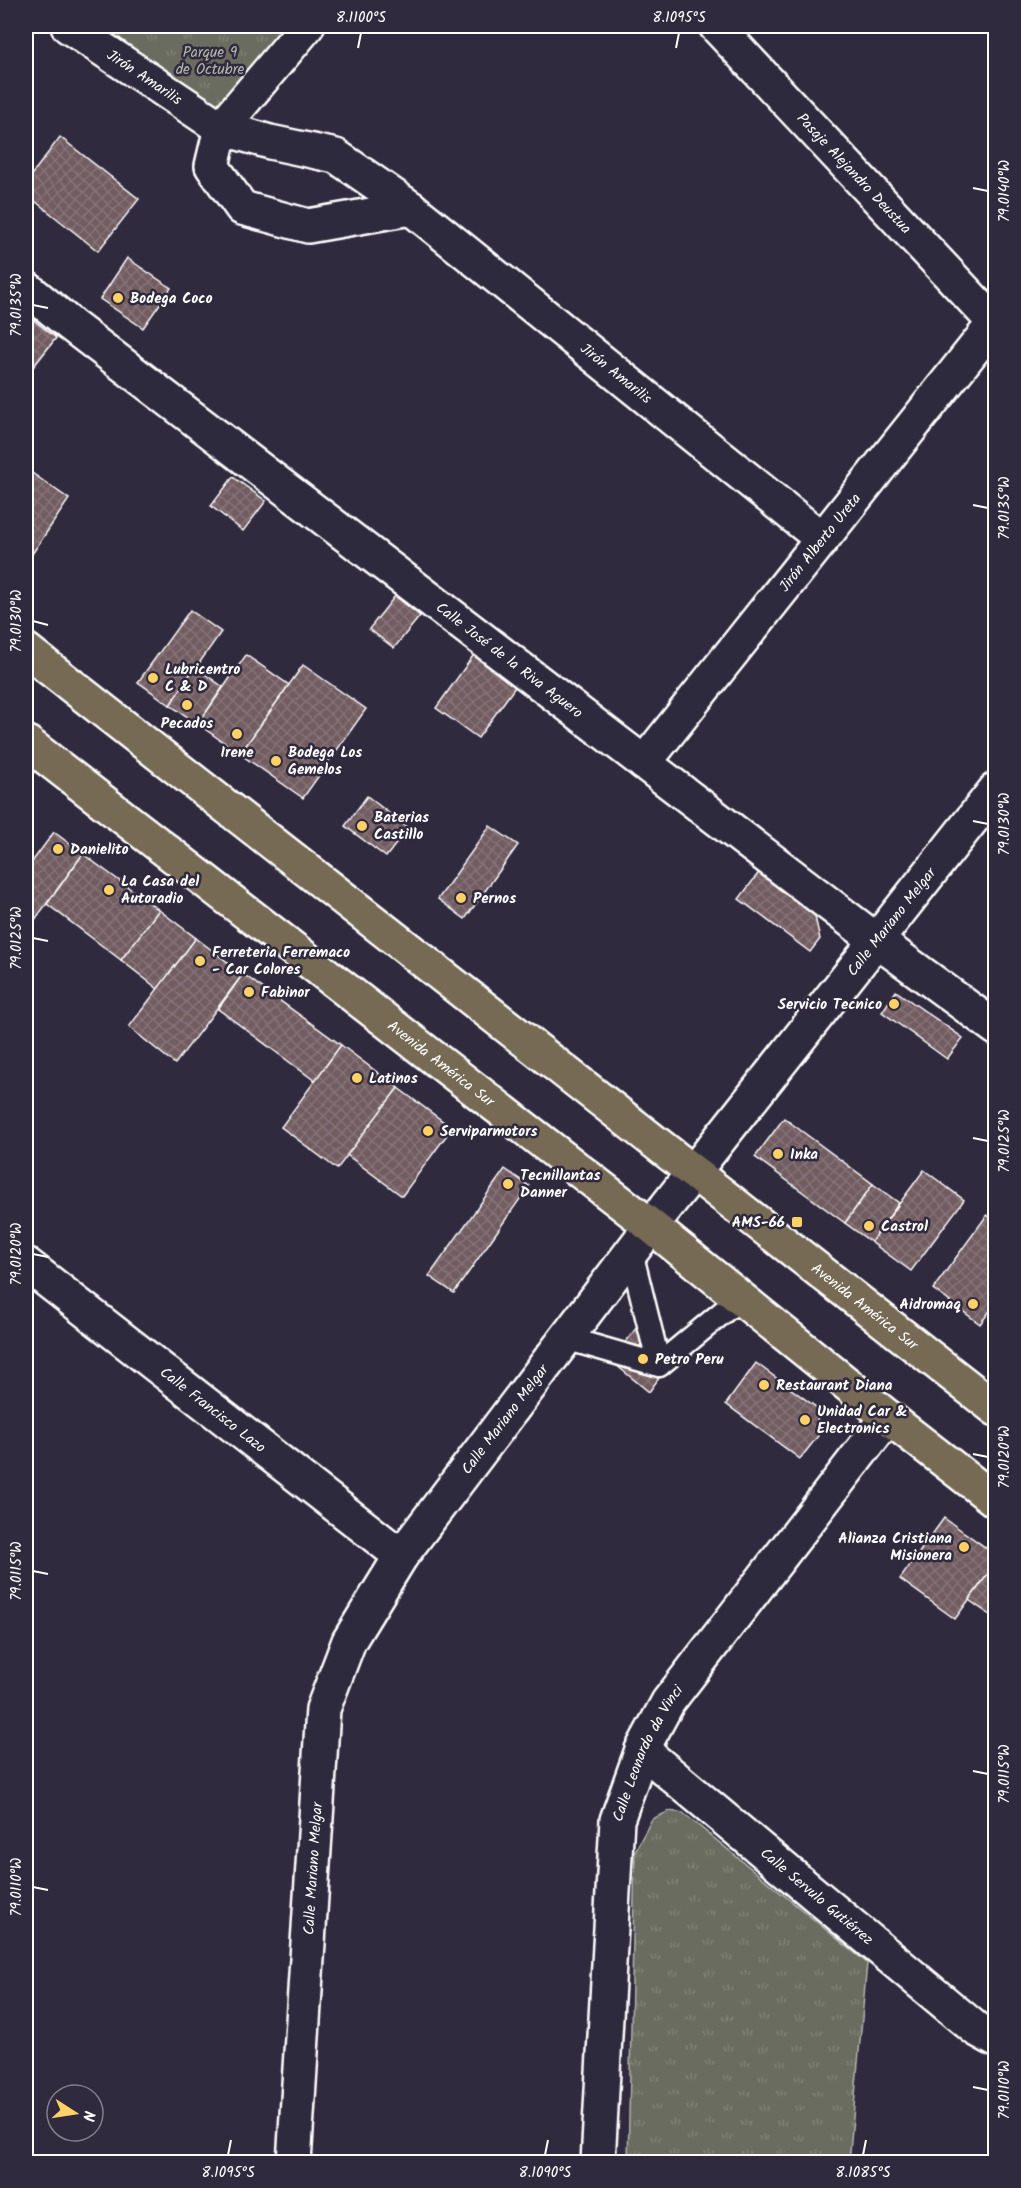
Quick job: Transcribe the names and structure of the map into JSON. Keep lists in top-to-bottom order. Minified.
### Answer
{"streets":{"main road":["Avenida América Sur"],"street":["Jirón Amarilis","Pasaje Alejandro Deustua","Jirón Alberto Ureta","Calle José de la Riva Aguero","Calle Mariano Melgar","Calle Francisco Lazo","Calle Leonardo da Vinci","Calle Servulo Gutiérrez"]},"crossings":[["Jirón Amarilis","Jirón Alberto Ureta"],["Pasaje Alejandro Deustua","Jirón Alberto Ureta"],["Jirón Alberto Ureta","Calle José de la Riva Aguero"],["Calle José de la Riva Aguero","Calle Mariano Melgar"],["Calle Mariano Melgar","Avenida América Sur"],["Calle Mariano Melgar","Calle Francisco Lazo"],["Avenida América Sur","Calle Leonardo da Vinci"],["Calle Leonardo da Vinci","Calle Servulo Gutiérrez"]],"parks":["Parque 9 de Octubre"],"places":{"other":["Bodega Coco","Lubricentro C & D","Pecados","Irene","Bodega Los Gemelos","Baterias Castillo","Danielito","La Casa del Autoradio","Pernos","Ferreteria Ferremaco - Car Colores","Fabinor","Servicio Tecnico","Latinos","Serviparmotors","Inka","Tecnillantas Danner","Castrol","Aidromaq","Petro Peru","Restaurant Diana","Unidad Car & Electronics","Alianza Cristiana Misionera"],"transit":["AMS-66"]},"north":"right","coordinates":["8.1100°S","8.1095°S","79.0140°W","79.0135°W","79.0130°W","79.0125°W","79.0120°W","79.0115°W","79.0110°W","8.1090°S","8.1085°S"]}
